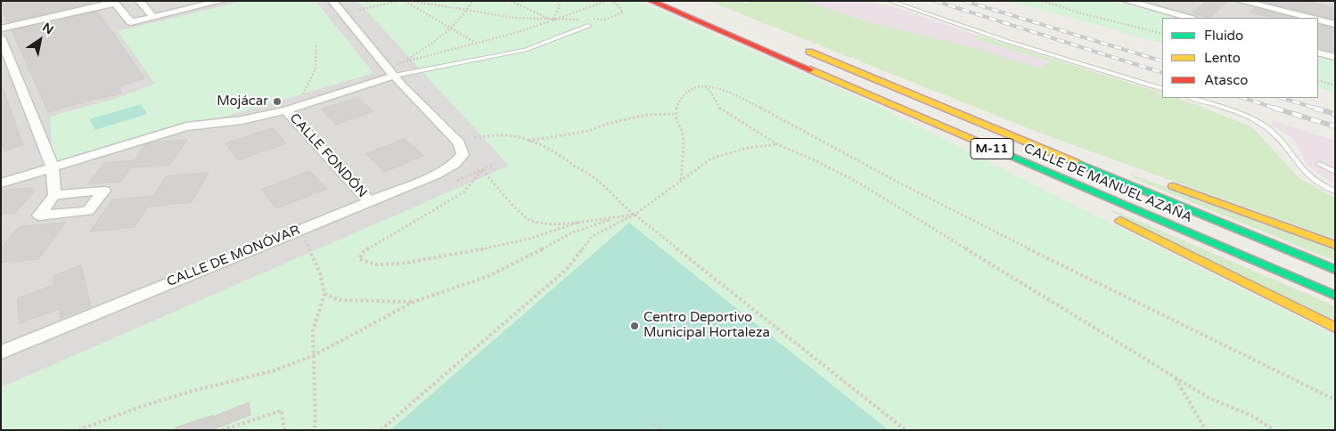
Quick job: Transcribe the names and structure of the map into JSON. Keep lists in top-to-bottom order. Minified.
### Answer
{"streets":{"highway":["M-11","CALLE DE MANUEL AZAÑA"],"street":["CALLE FONDÓN","CALLE DE MONÓVAR"]},"crossings":[["CALLE FONDÓN","CALLE DE MONÓVAR"]],"places":["Mojácar","Centro Deportivo Municipal Hortaleza"],"legend":["Fluido","Lento","Atasco"],"north":"top right"}
